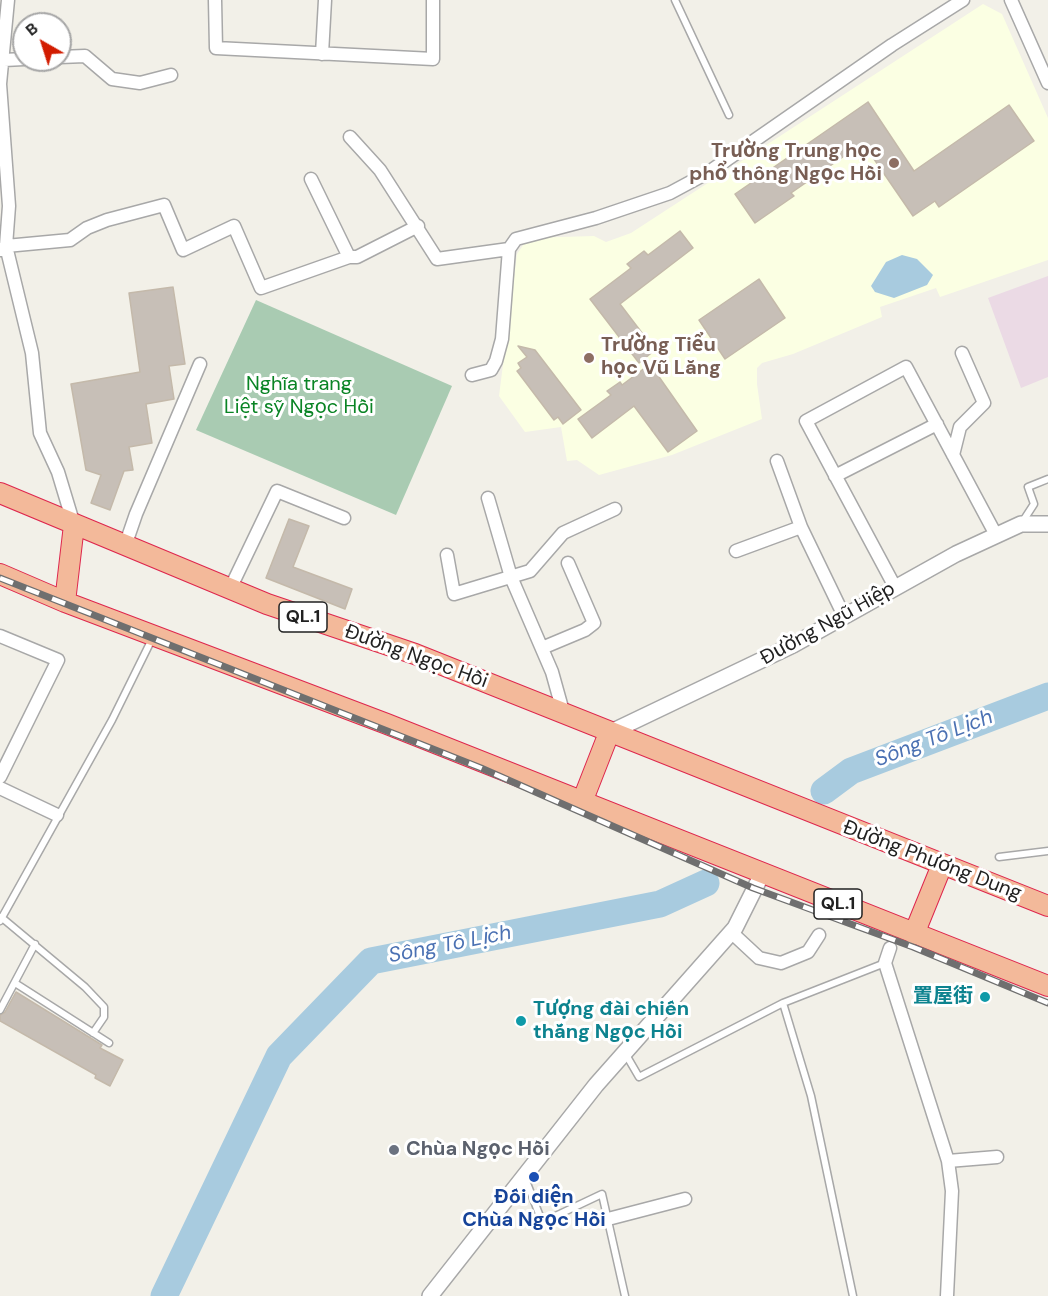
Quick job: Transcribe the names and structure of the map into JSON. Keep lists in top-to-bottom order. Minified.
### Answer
{"streets":{"highway":["QL.1","Đường Ngọc Hồi","Đường Phương Dung"],"street":["Đường Ngũ Hiệp"]},"crossings":[["Đường Ngũ Hiệp","Đường Ngọc Hồi"],["Đường Ngọc Hồi","Đường Phương Dung"]],"water":["Sông Tô Lịch"],"parks":["Nghĩa trang Liệt sỹ Ngọc Hồi"],"places":["Trường Trung học phổ thông Ngọc Hồi","Trường Tiểu học Vũ Lăng","置屋街","Tượng đài chiến thắng Ngọc Hồi","Chùa Ngọc Hồi","Đối diện Chùa Ngọc Hồi"],"north":"top left"}
